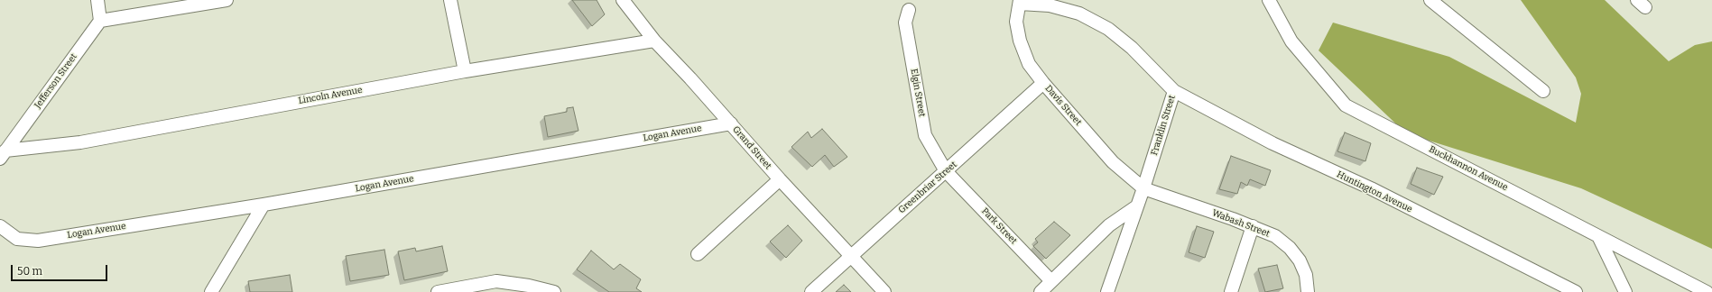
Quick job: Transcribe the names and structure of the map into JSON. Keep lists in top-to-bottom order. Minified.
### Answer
{"streets":{"street":["Jefferson Street","Elgin Street","Lincoln Avenue","Davis Street","Franklin Street","Logan Avenue","Grand Street","Buckhannon Avenue","Greenbriar Street","Huntington Avenue","Wabash Street","Park Street"]},"crossings":[["Jefferson Street","Lincoln Avenue"],["Elgin Street","Greenbriar Street"],["Elgin Street","Park Street"],["Lincoln Avenue","Grand Street"],["Davis Street","Franklin Street"],["Davis Street","Greenbriar Street"],["Davis Street","Wabash Street"],["Franklin Street","Huntington Avenue"],["Franklin Street","Wabash Street"],["Logan Avenue","Grand Street"],["Grand Street","Greenbriar Street"],["Greenbriar Street","Park Street"]],"scale_bar":"50 m"}
